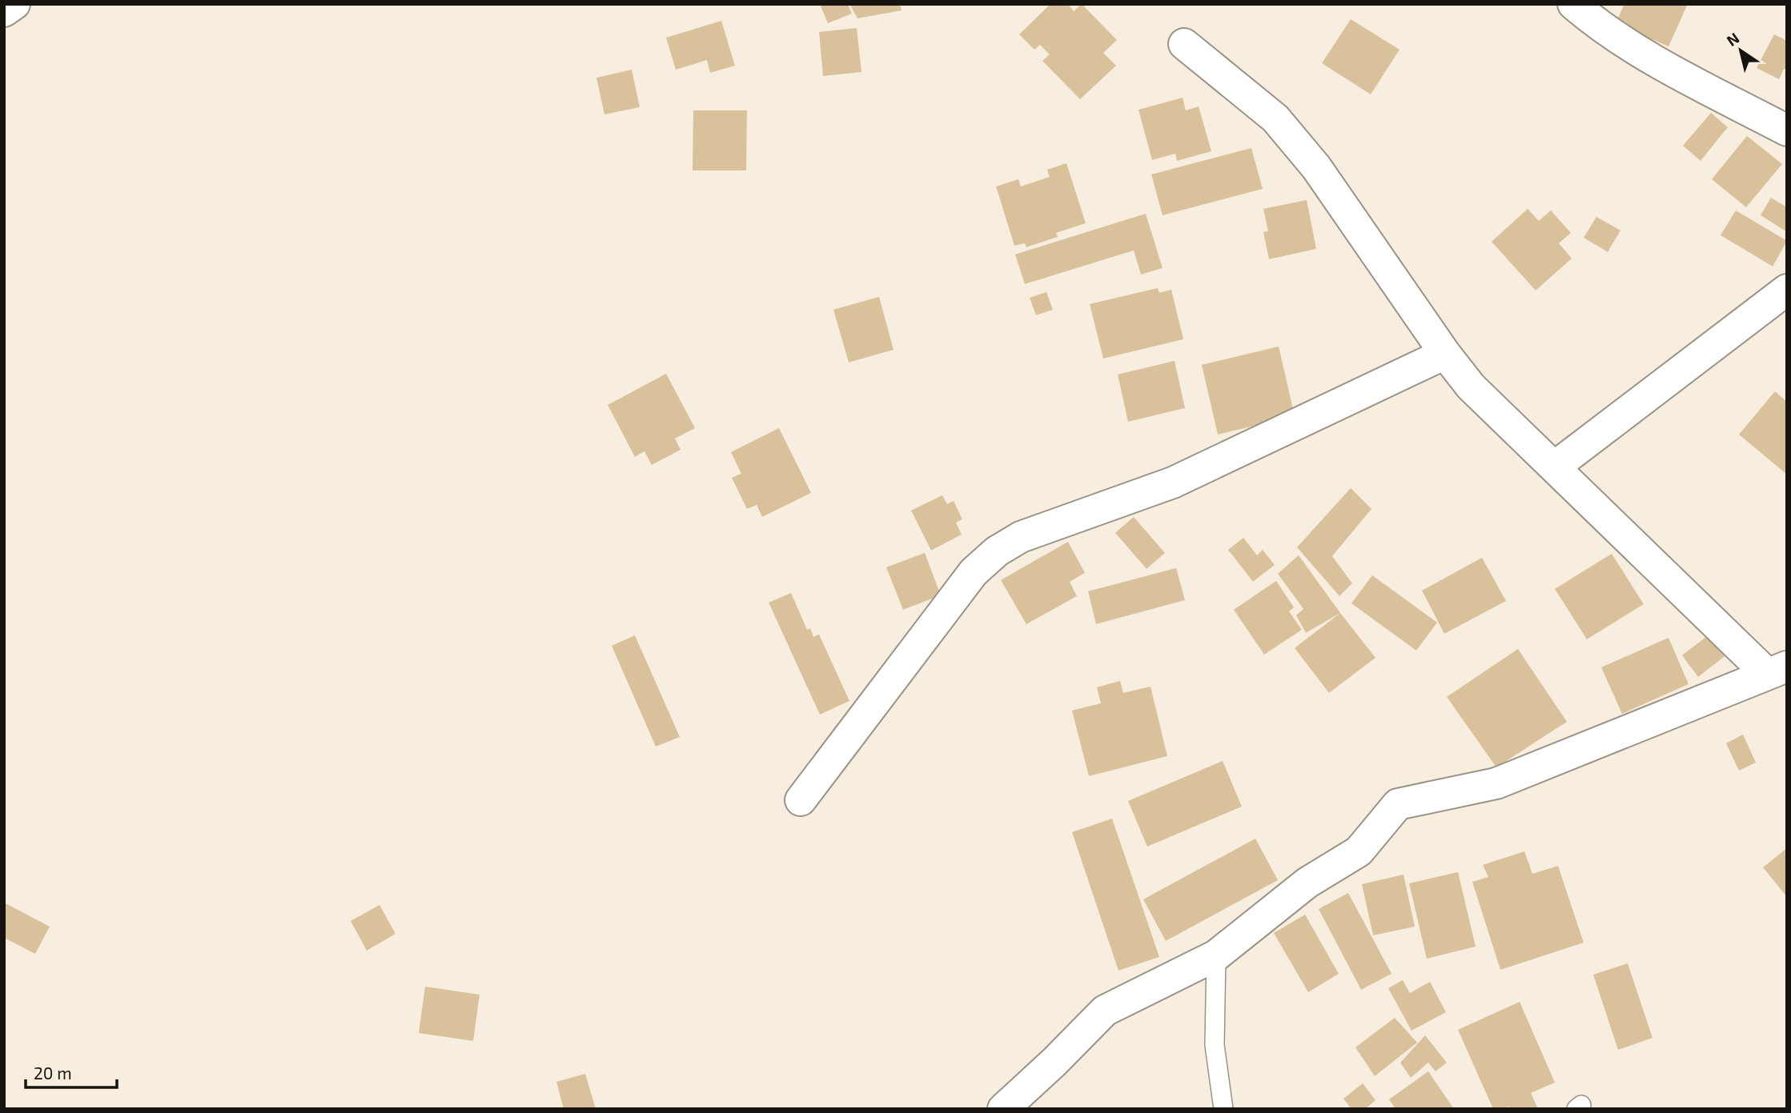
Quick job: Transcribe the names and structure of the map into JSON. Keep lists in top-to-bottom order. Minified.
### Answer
{"scale_bar":"20 m","north":"top left"}
